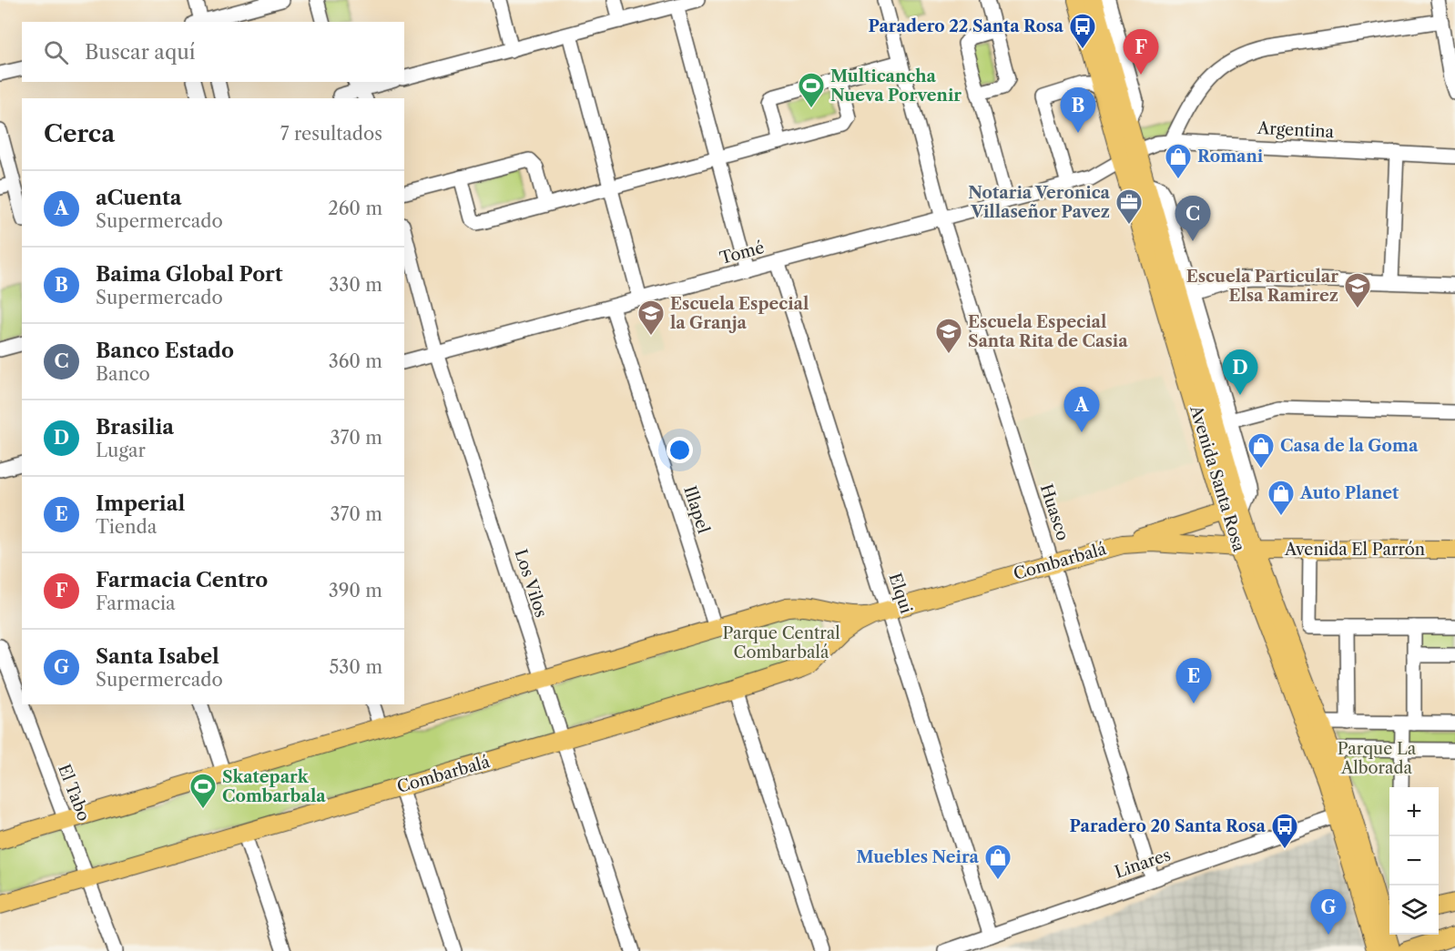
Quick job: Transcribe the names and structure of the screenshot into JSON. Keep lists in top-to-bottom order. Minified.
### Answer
{"streets":{"main road":["Avenida Santa Rosa","Avenida El Parrón","Combarbalá"],"street":["Argentina","Tomé","Illapel","Huasco","Los Vilos","Elqui","El Tabo","Linares"]},"crossings":[["Argentina","Tomé"],["Argentina","Avenida Santa Rosa"],["Tomé","Avenida Santa Rosa"],["Tomé","Illapel"],["Tomé","Huasco"],["Tomé","Los Vilos"],["Tomé","Elqui"],["Avenida Santa Rosa","Avenida El Parrón"],["Avenida Santa Rosa","Combarbalá"],["Avenida Santa Rosa","Linares"],["Illapel","Combarbalá"],["Huasco","Combarbalá"],["Huasco","Linares"],["Avenida El Parrón","Combarbalá"],["Combarbalá","Los Vilos"],["Combarbalá","Elqui"],["Combarbalá","El Tabo"],["Elqui","Linares"]],"parks":["Parque Central Combarbalá","Parque La Alborada"],"places":{"bus stop":["Paradero 22 Santa Rosa","Paradero 20 Santa Rosa"],"sports":["Multicancha Nueva Porvenir","Skatepark Combarbala"],"shop":["Romani","Casa de la Goma","Auto Planet","Muebles Neira"],"office":["Notaria Veronica Villaseñor Pavez"],"school or university":["Escuela Particular Elsa Ramirez","Escuela Especial la Granja","Escuela Especial Santa Rita de Casia"]},"page":{"search":"Buscar aquí","pins":["F","B","C","D","A","E","G"],"heading":["Cerca","7 resultados"],"list":[{"mark":"A","name":"aCuenta","note":"Supermercado","value":"260 m"},{"mark":"B","name":"Baima Global Port","note":"Supermercado","value":"330 m"},{"mark":"C","name":"Banco Estado","note":"Banco","value":"360 m"},{"mark":"D","name":"Brasilia","note":"Lugar","value":"370 m"},{"mark":"E","name":"Imperial","note":"Tienda","value":"370 m"},{"mark":"F","name":"Farmacia Centro","note":"Farmacia","value":"390 m"},{"mark":"G","name":"Santa Isabel","note":"Supermercado","value":"530 m"}],"map_buttons":["+","−"]}}
